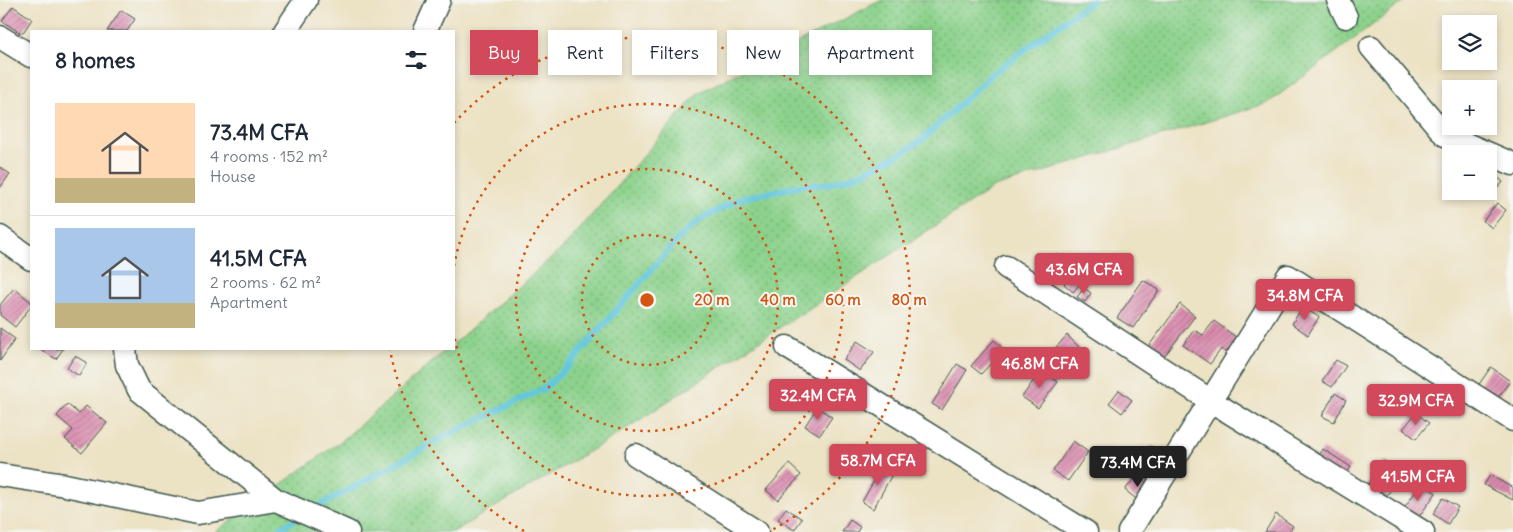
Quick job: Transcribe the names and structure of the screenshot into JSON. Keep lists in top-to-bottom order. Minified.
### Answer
{"page":{"map_buttons":["+","−"],"chip":["Buy","Rent","Filters","New","Apartment"],"heading":"8 homes","list":[{"name":"73.4M CFA","note":"4 rooms · 152 m² · House"},{"name":"41.5M CFA","note":"2 rooms · 62 m² · Apartment"}],"price":["43.6M CFA","34.8M CFA","46.8M CFA","32.4M CFA","32.9M CFA","58.7M CFA","73.4M CFA","41.5M CFA"]},"rings":["20 m","40 m","60 m","80 m"]}
